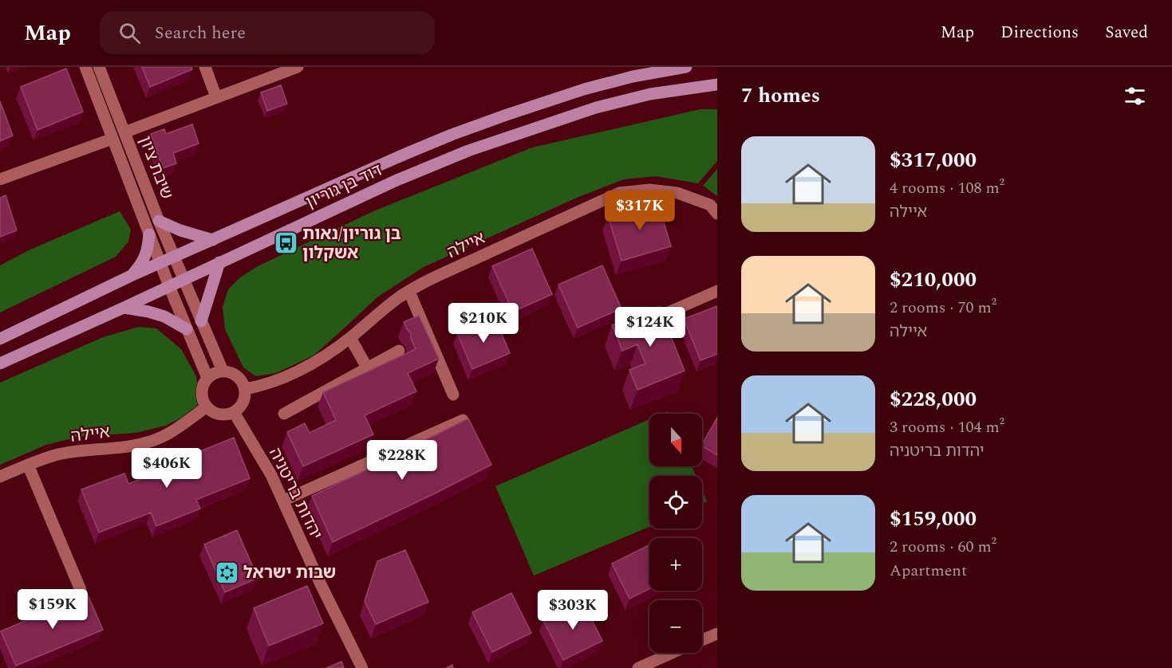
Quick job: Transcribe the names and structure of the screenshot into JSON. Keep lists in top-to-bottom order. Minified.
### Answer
{"streets":{"main road":["דוד בן גוריון"],"street":["שיבת ציון","איילה","יהדות בריטניה"]},"crossings":[["שיבת ציון","דוד בן גוריון"],["איילה","יהדות בריטניה"]],"places":{"bus stop":["בן גוריון/נאות אשקלון"],"synagogue":["שבות ישראל"]},"north":"bottom","page":{"header":"Map","search":"Search here","nav":["Map","Directions","Saved"],"heading":"7 homes","list":[{"name":"$317,000","note":"4 rooms · 108 m² · איילה"},{"name":"$210,000","note":"2 rooms · 70 m² · איילה"},{"name":"$228,000","note":"3 rooms · 104 m² · יהדות בריטניה"},{"name":"$159,000","note":"2 rooms · 60 m² · Apartment"}],"price":["$317K","$210K","$124K","$228K","$406K","$159K","$303K"],"map_buttons":["+","−"]}}
